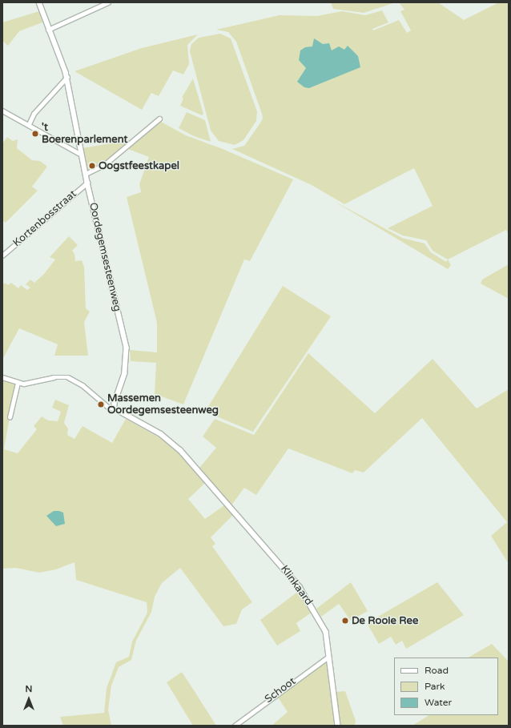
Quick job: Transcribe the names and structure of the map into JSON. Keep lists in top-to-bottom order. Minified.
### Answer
{"streets":{"street":["Kortenbosstraat","Oordegemsesteenweg","Klinkaard","Schoot"]},"crossings":[["Kortenbosstraat","Oordegemsesteenweg"],["Oordegemsesteenweg","Klinkaard"],["Klinkaard","Schoot"]],"places":["'t Boerenparlement","Oogstfeestkapel","Massemen Oordegemsesteenweg","De Rooie Ree"],"legend":["Road","Park","Water"],"north":"top"}
